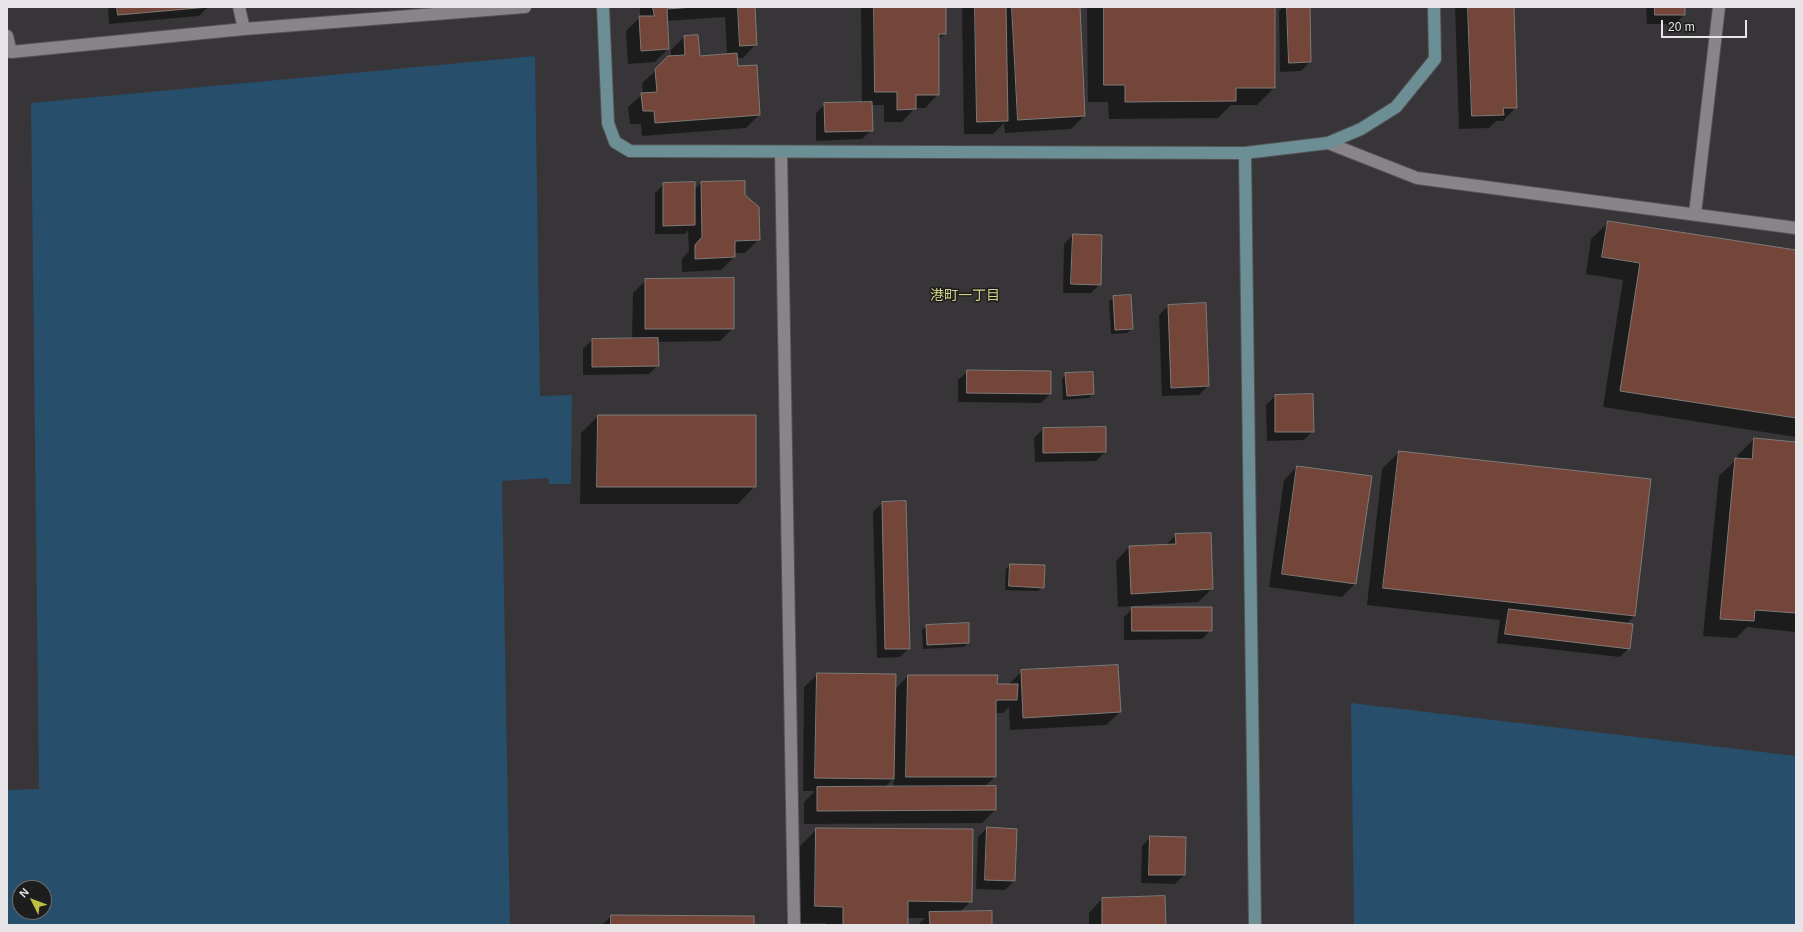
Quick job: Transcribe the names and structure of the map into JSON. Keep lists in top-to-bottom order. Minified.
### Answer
{"districts":["港町一丁目"],"scale_bar":"20 m","north":"top left"}
